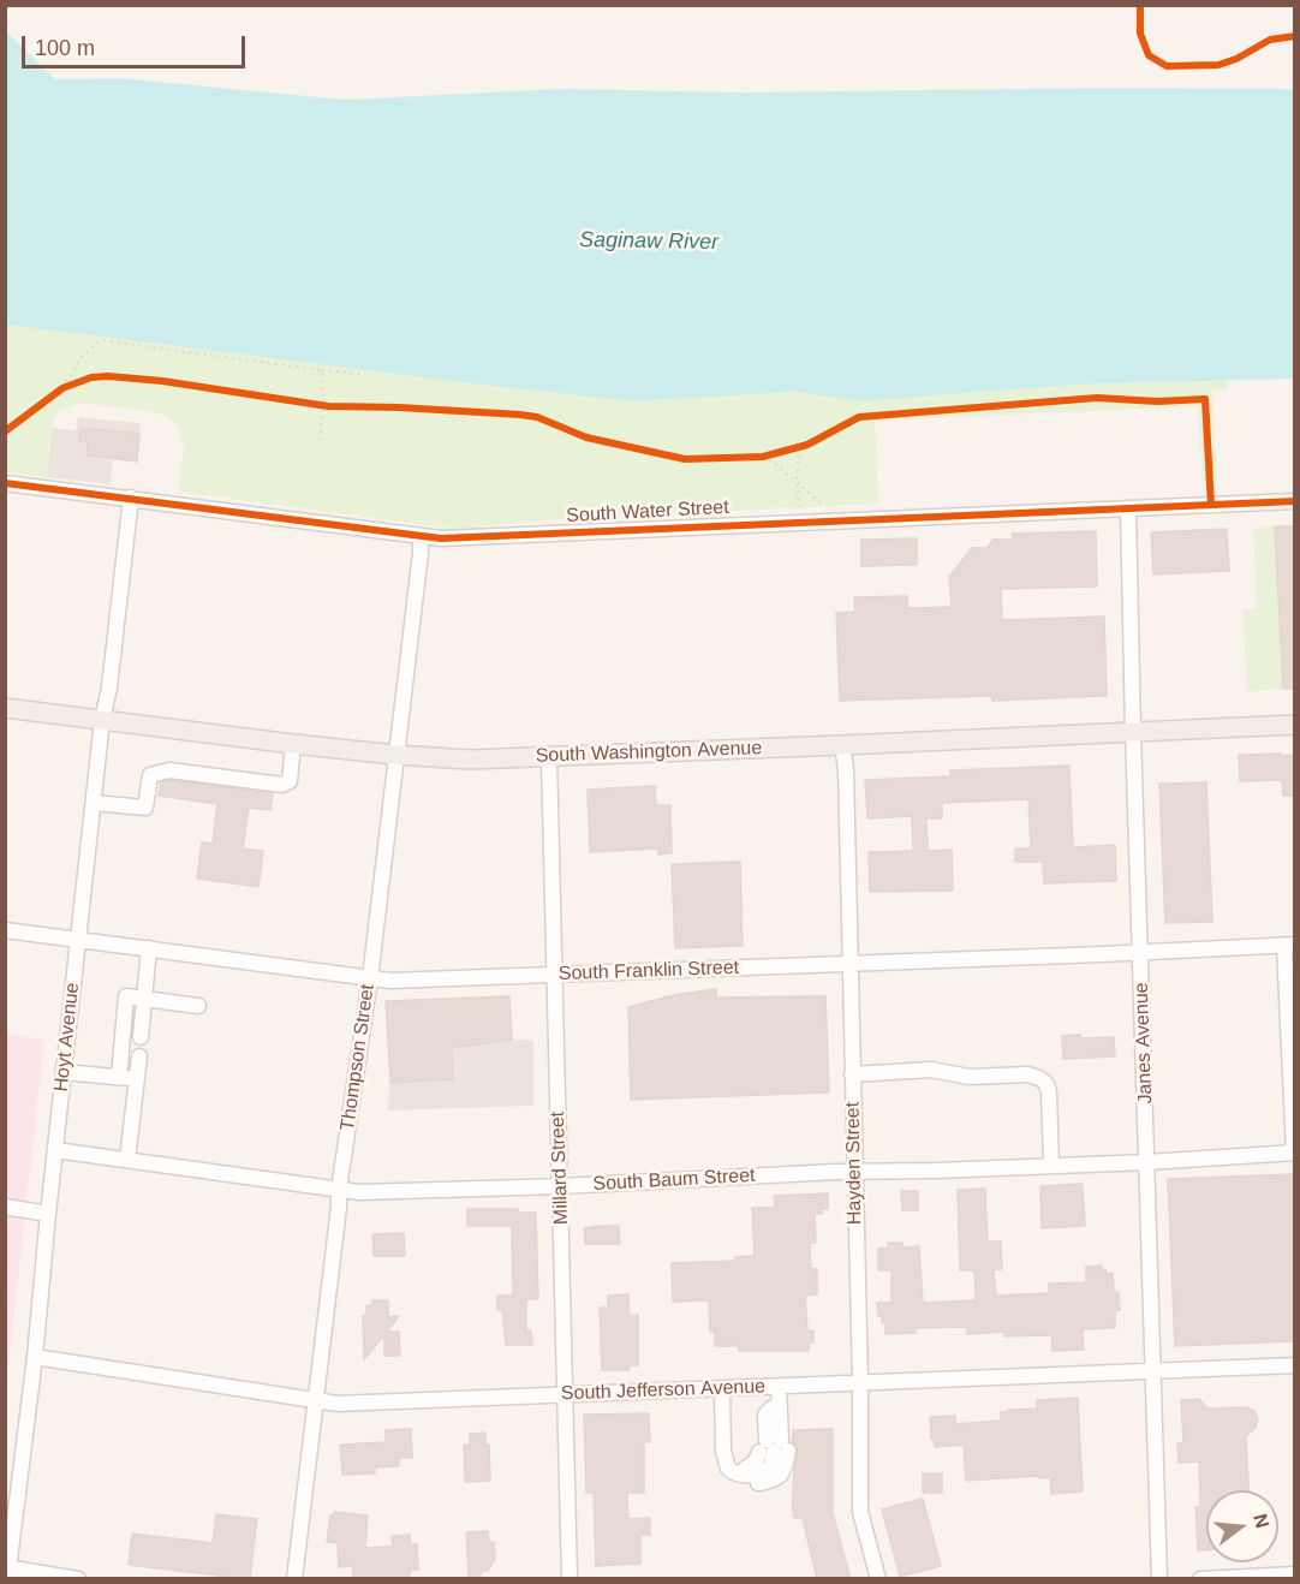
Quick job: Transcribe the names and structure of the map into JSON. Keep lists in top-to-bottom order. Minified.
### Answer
{"streets":{"main road":["South Washington Avenue"],"street":["South Water Street","South Franklin Street","Hoyt Avenue","Janes Avenue","Thompson Street","Hayden Street","Millard Street","South Baum Street","South Jefferson Avenue"]},"crossings":[["South Water Street","Hoyt Avenue"],["South Water Street","Janes Avenue"],["South Water Street","Thompson Street"],["South Washington Avenue","Hoyt Avenue"],["South Washington Avenue","Janes Avenue"],["South Washington Avenue","Thompson Street"],["South Washington Avenue","Hayden Street"],["South Washington Avenue","Millard Street"],["South Franklin Street","Hoyt Avenue"],["South Franklin Street","Janes Avenue"],["South Franklin Street","Thompson Street"],["South Franklin Street","Hayden Street"],["South Franklin Street","Millard Street"],["Hoyt Avenue","South Baum Street"],["Hoyt Avenue","South Jefferson Avenue"],["Janes Avenue","South Baum Street"],["Janes Avenue","South Jefferson Avenue"],["Thompson Street","South Baum Street"],["Thompson Street","South Jefferson Avenue"],["Hayden Street","South Baum Street"],["Hayden Street","South Jefferson Avenue"],["Millard Street","South Baum Street"],["Millard Street","South Jefferson Avenue"]],"water":["Saginaw River"],"scale_bar":"100 m","north":"right"}
